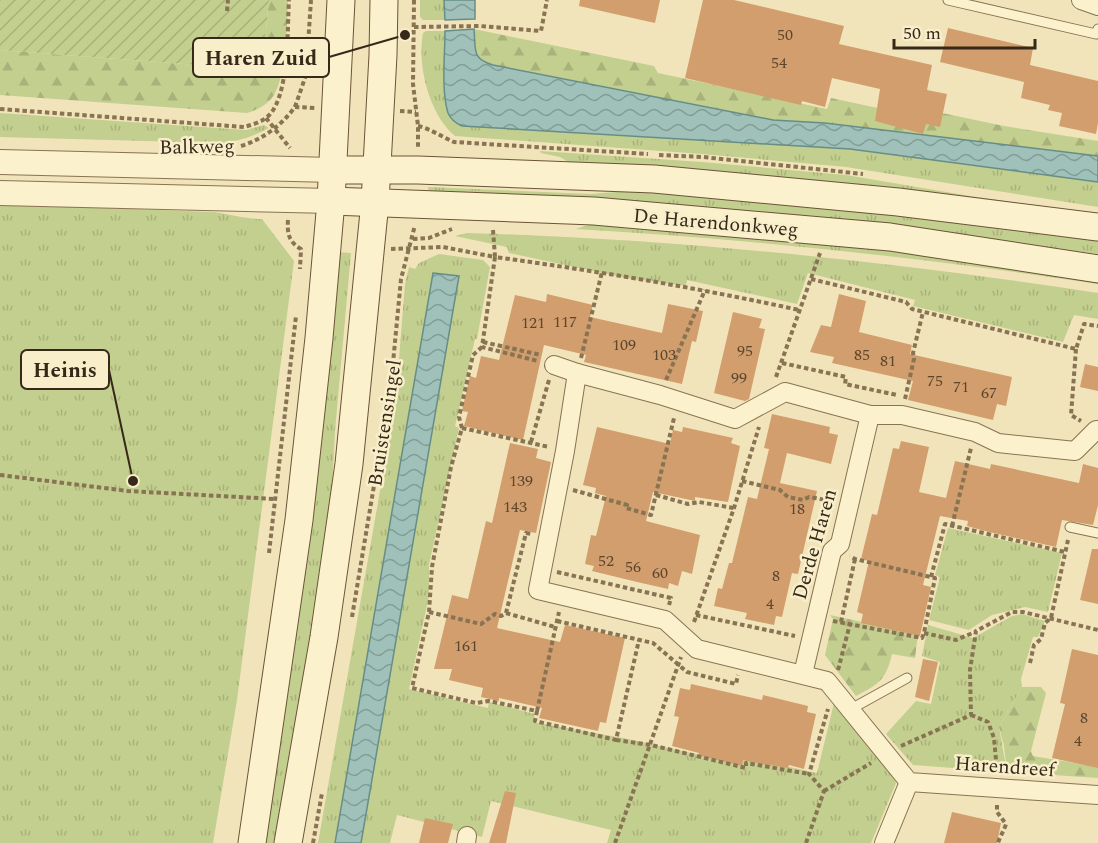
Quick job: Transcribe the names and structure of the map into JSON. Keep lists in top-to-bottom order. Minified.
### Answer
{"streets":{"main road":["De Harendonkweg","Bruistensingel"],"street":["Balkweg","Derde Haren","Harendreef"]},"crossings":[["Balkweg","De Harendonkweg"],["De Harendonkweg","Bruistensingel"]],"places":["Haren Zuid","Heinis"],"house_numbers":["50","54","117","121","109","95","103","85","81","99","75","71","67","139","143","18","52","56","60","8","4","161","8","4"],"scale_bar":"50 m"}
